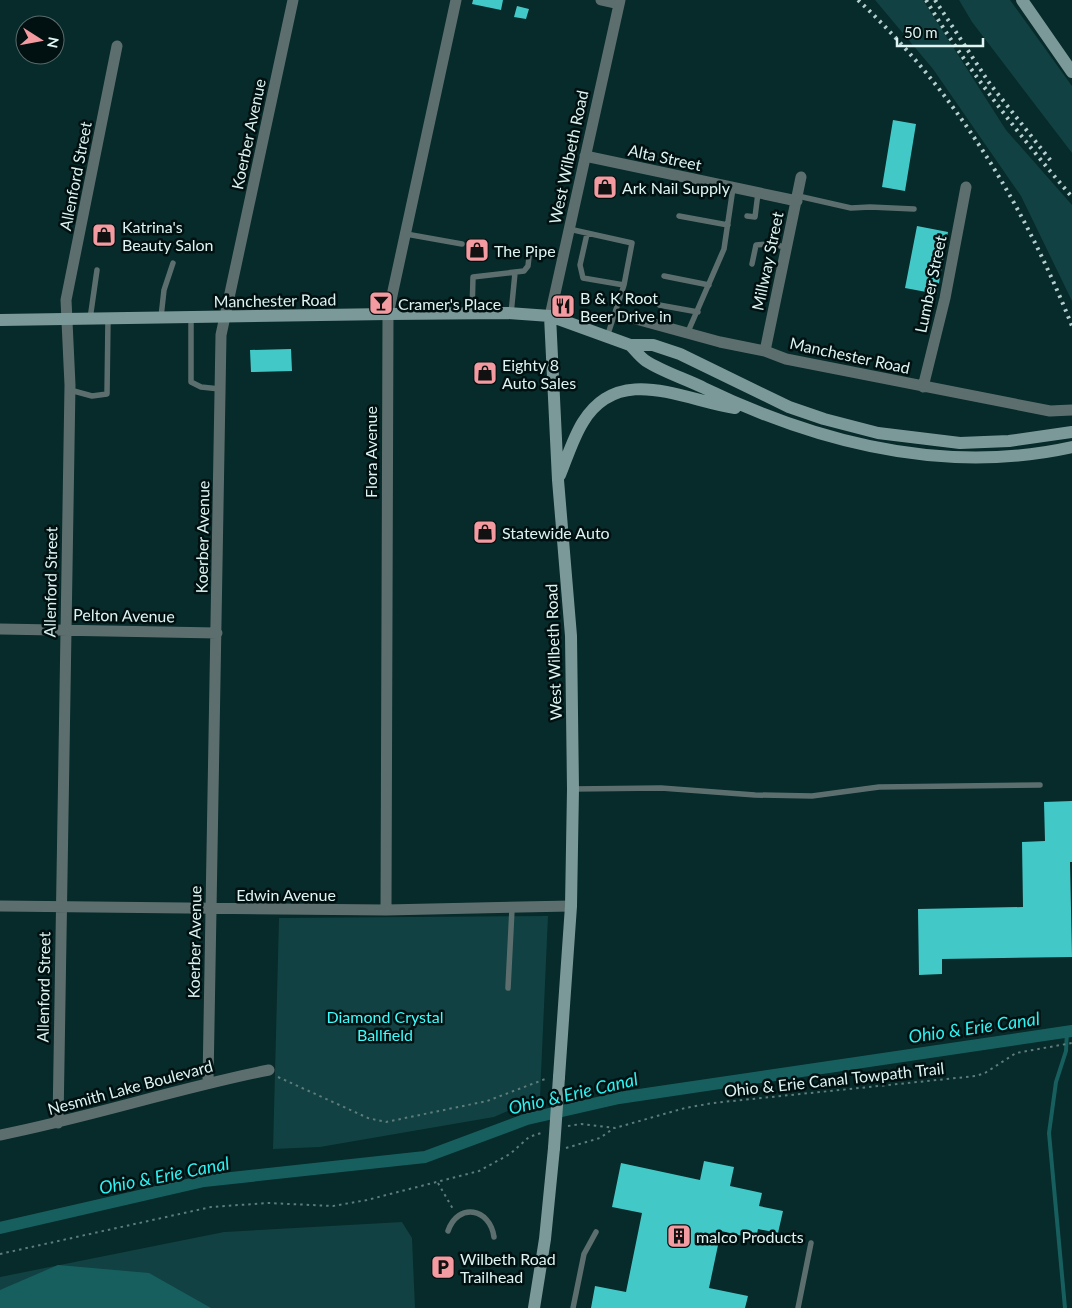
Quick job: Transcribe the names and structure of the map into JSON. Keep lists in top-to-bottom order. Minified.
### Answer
{"streets":{"main road":["West Wilbeth Road","Manchester Road"],"street":["Koerber Avenue","Alta Street","Allenford Street","Millway Street","Lumber Street","Flora Avenue","Pelton Avenue","Edwin Avenue","Nesmith Lake Boulevard"],"path":["Ohio & Erie Canal Towpath Trail"]},"crossings":[["Koerber Avenue","Manchester Road"],["Koerber Avenue","Pelton Avenue"],["Koerber Avenue","Edwin Avenue"],["Koerber Avenue","Nesmith Lake Boulevard"],["West Wilbeth Road","Alta Street"],["West Wilbeth Road","Manchester Road"],["West Wilbeth Road","Edwin Avenue"],["Alta Street","Millway Street"],["Allenford Street","Manchester Road"],["Allenford Street","Pelton Avenue"],["Allenford Street","Edwin Avenue"],["Allenford Street","Nesmith Lake Boulevard"],["Millway Street","Manchester Road"],["Lumber Street","Manchester Road"],["Manchester Road","Flora Avenue"],["Flora Avenue","Edwin Avenue"]],"water":["Ohio & Erie Canal"],"parks":["Diamond Crystal Ballfield"],"places":{"shop":["Ark Nail Supply","Katrina's Beauty Salon","The Pipe","Eighty 8 Auto Sales","Statewide Auto"],"bar":["Cramer's Place"],"restaurant":["B & K Root Beer Drive in"],"building":["malco Products"],"parking":["Wilbeth Road Trailhead"]},"scale_bar":"50 m","north":"right"}
